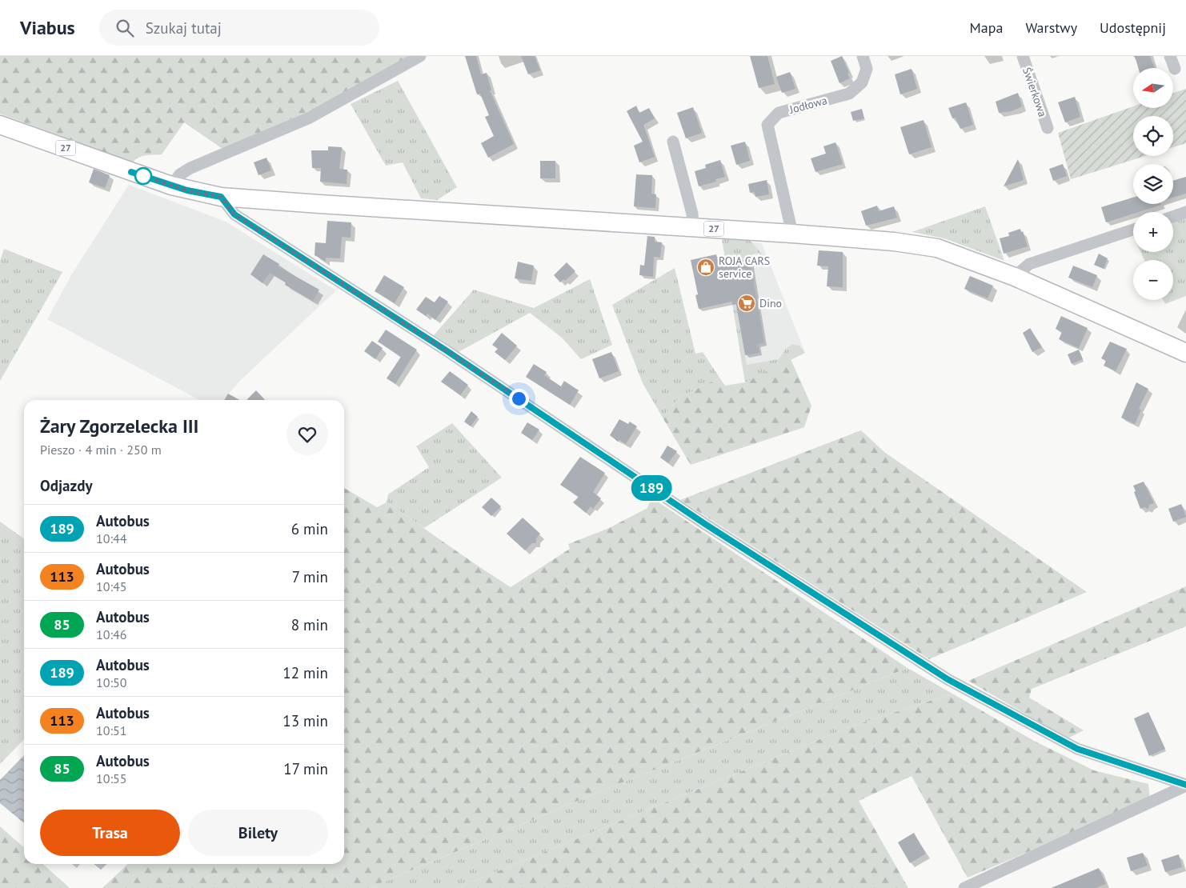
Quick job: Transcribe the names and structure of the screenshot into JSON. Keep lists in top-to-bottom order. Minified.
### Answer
{"streets":{"main road":["27"],"street":["Świerkowa","Jodłowa"]},"crossings":[["Jodłowa","27"]],"places":{"shop":["ROJA CARS service"],"supermarket":["Dino"]},"lines":["bus line 189"],"north":"left","page":{"header":"Viabus","search":"Szukaj tutaj","nav":["Mapa","Warstwy","Udostępnij"],"on_map":"189","map_buttons":["+","−"],"heading":[["Żary Zgorzelecka III","Pieszo · 4 min · 250 m"],"Odjazdy"],"list":[{"mark":"189","name":"Autobus","note":"10:44","value":"6 min"},{"mark":"113","name":"Autobus","note":"10:45","value":"7 min"},{"mark":"85","name":"Autobus","note":"10:46","value":"8 min"},{"mark":"189","name":"Autobus","note":"10:50","value":"12 min"},{"mark":"113","name":"Autobus","note":"10:51","value":"13 min"},{"mark":"85","name":"Autobus","note":"10:55","value":"17 min"}],"buttons":["Trasa","Bilety"]}}
